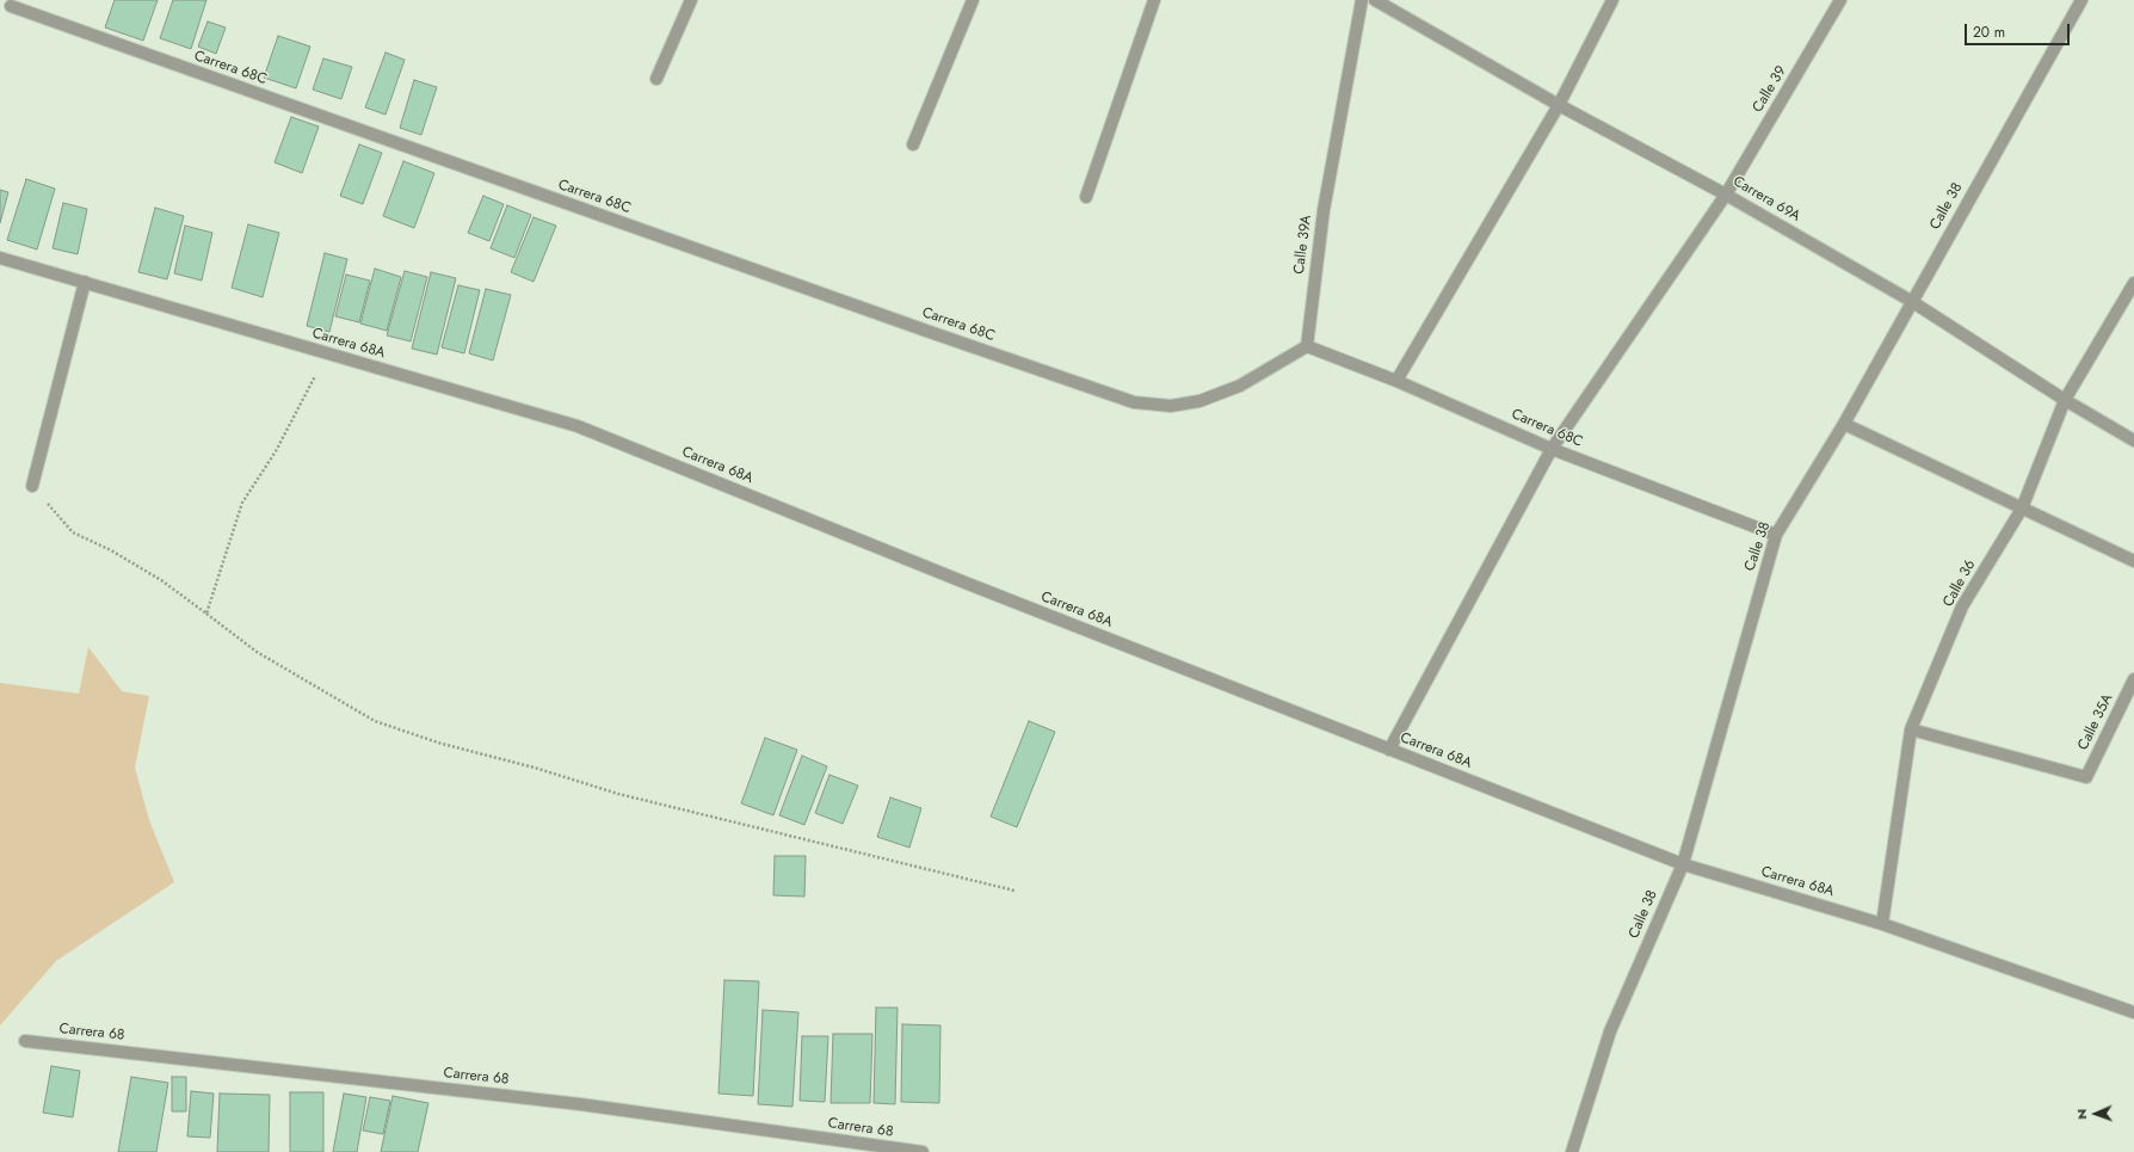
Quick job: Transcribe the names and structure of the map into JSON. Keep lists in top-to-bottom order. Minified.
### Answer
{"streets":{"street":["Carrera 68C","Calle 39","Carrera 69A","Calle 38","Calle 39A","Carrera 68A","Calle 36","Calle 35A","Carrera 68"]},"crossings":[["Carrera 68C","Calle 39"],["Carrera 68C","Calle 38"],["Carrera 68C","Calle 39A"],["Calle 39","Carrera 69A"],["Calle 39","Carrera 68A"],["Carrera 69A","Calle 38"],["Carrera 69A","Calle 36"],["Calle 38","Carrera 68A"],["Carrera 68A","Calle 36"],["Calle 36","Calle 35A"]],"scale_bar":"20 m","north":"left"}
